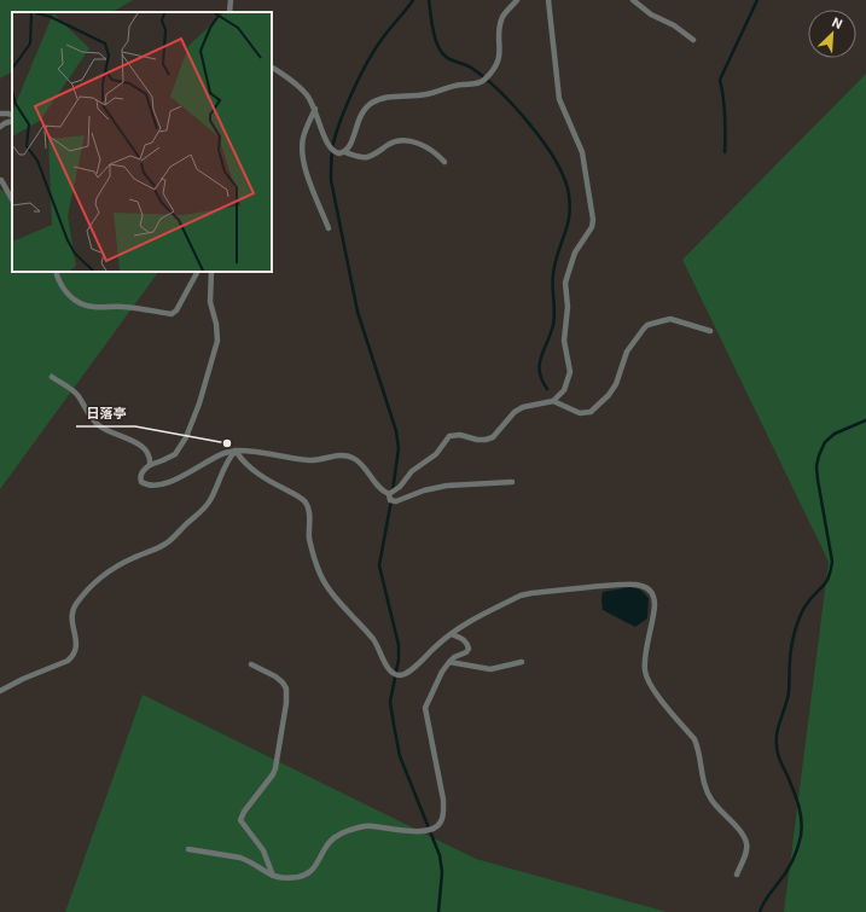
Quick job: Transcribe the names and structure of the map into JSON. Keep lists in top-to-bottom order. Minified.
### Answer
{"places":["日落亭"],"north":"top right"}
